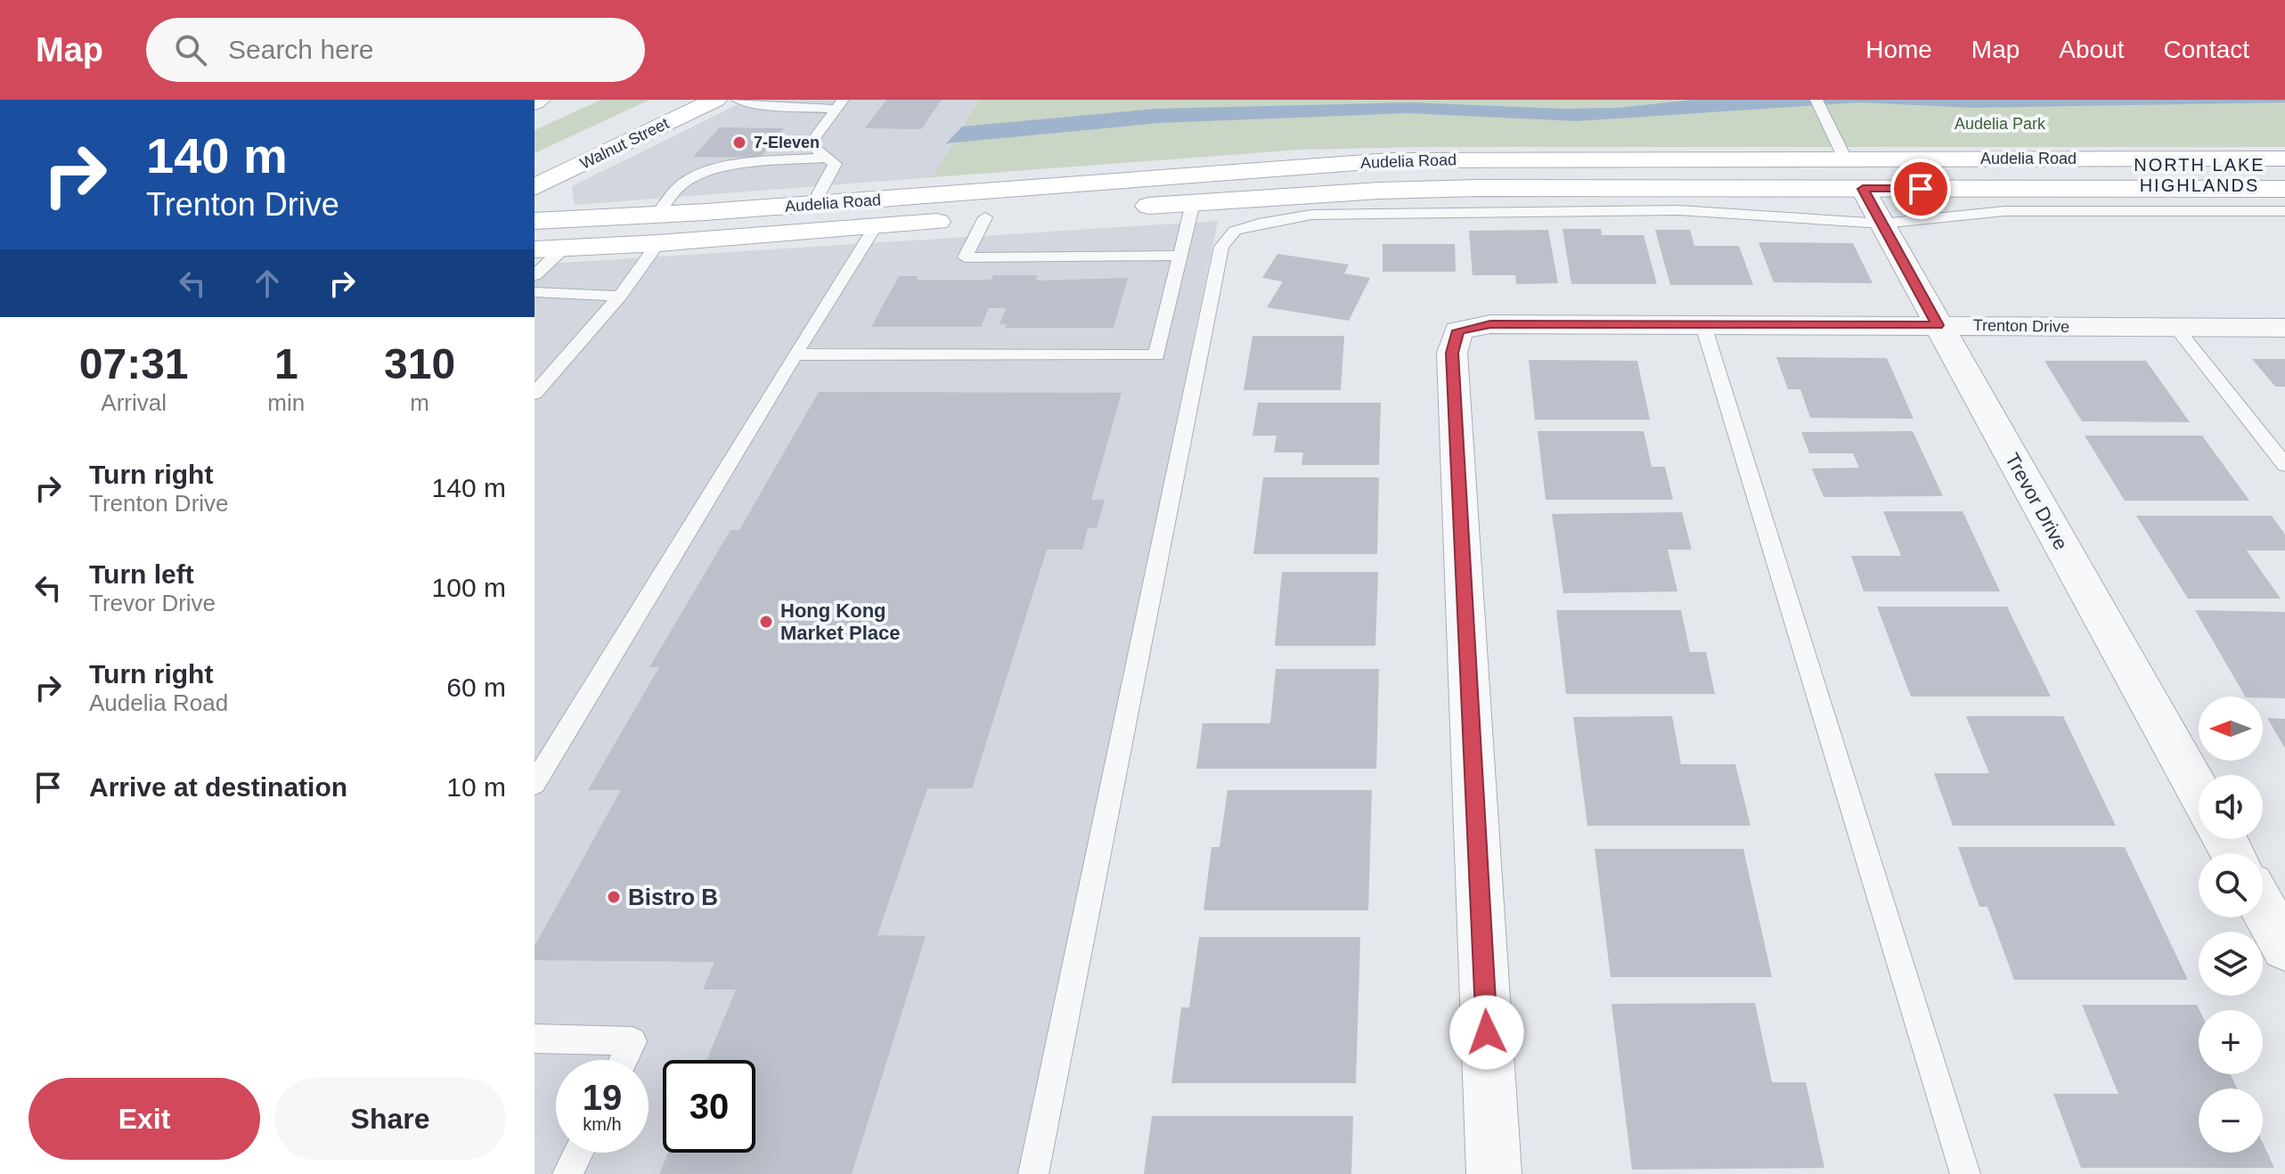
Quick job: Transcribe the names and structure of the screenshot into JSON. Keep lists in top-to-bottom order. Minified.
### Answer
{"streets":{"main road":["Walnut Street","Audelia Road"],"street":["Trenton Drive","Trevor Drive"]},"crossings":[["Audelia Road","Trevor Drive"],["Trenton Drive","Trevor Drive"]],"districts":["NORTH LAKE HIGHLANDS"],"parks":["Audelia Park"],"places":["7-Eleven","Hong Kong Market Place","Bistro B"],"north":"left","page":{"header":"Map","search":"Search here","nav":["Home","Map","About","Contact"],"turn":["140 m","Trenton Drive"],"eta":["07:31","Arrival","1","min","310","m"],"list":[{"name":"Turn right","note":"Trenton Drive","value":"140 m"},{"name":"Turn left","note":"Trevor Drive","value":"100 m"},{"name":"Turn right","note":"Audelia Road","value":"60 m"},{"name":"Arrive at destination","value":"10 m"}],"map_buttons":["+","−"],"speed":"19 km/h","limit":"30","buttons":["Exit","Share"]}}
